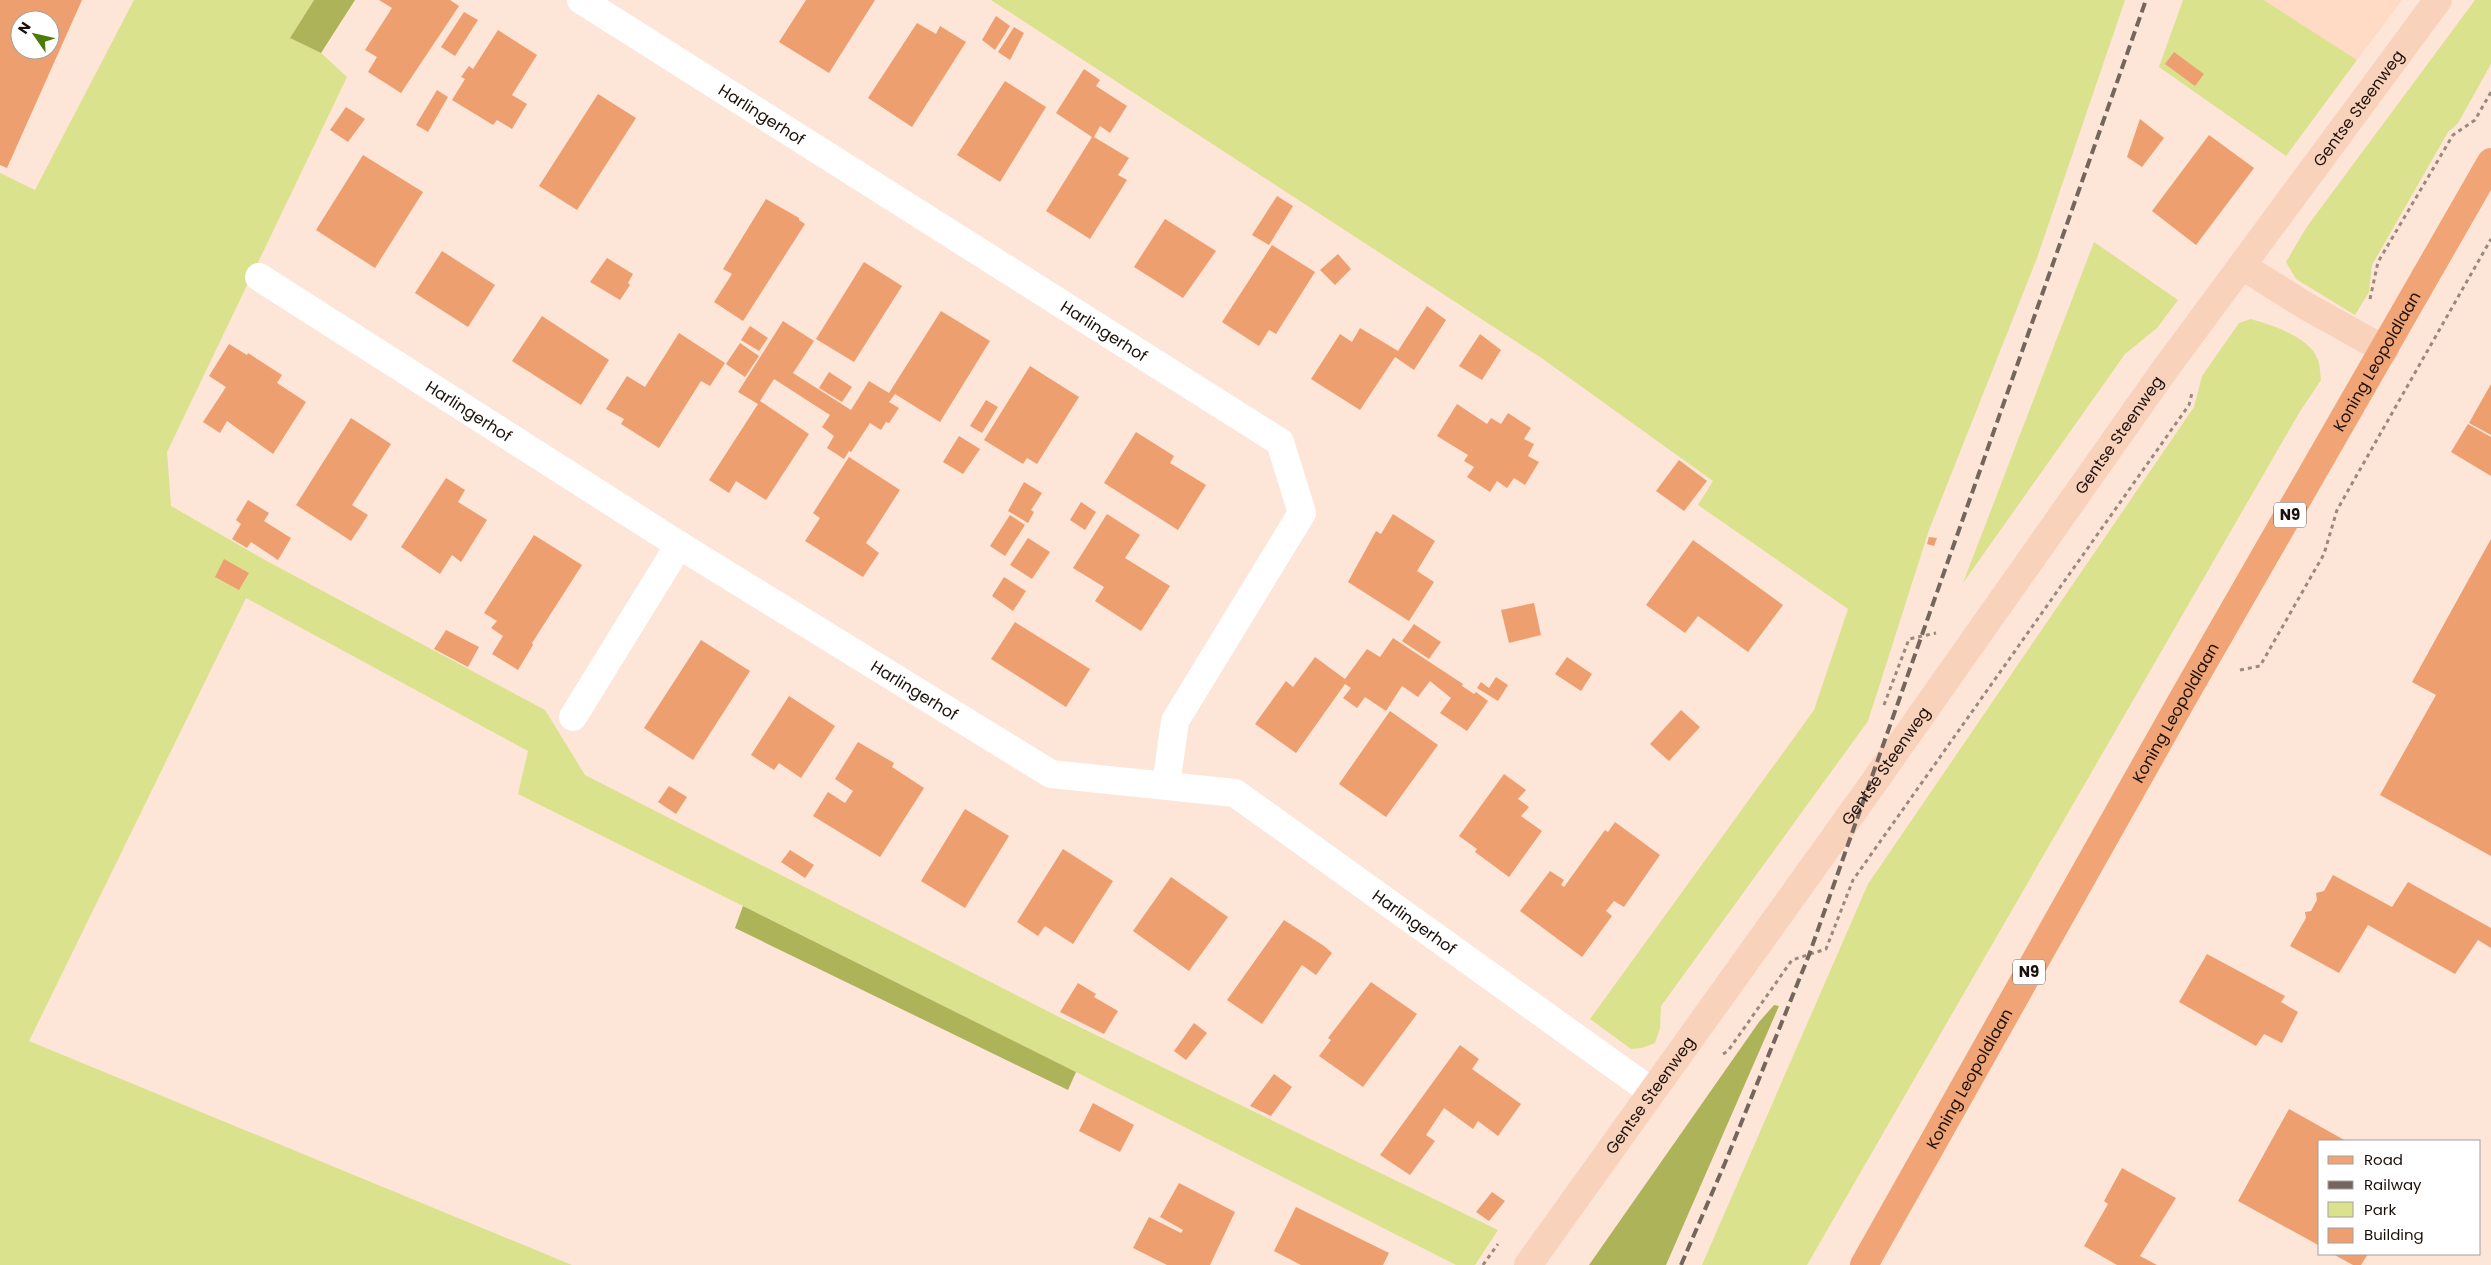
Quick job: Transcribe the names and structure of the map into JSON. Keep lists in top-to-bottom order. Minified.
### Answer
{"streets":{"main road":["Koning Leopoldlaan","N9"],"street":["Gentse Steenweg","Harlingerhof"]},"crossings":[["Gentse Steenweg","Harlingerhof"]],"legend":["Road","Railway","Park","Building"],"north":"top left"}
